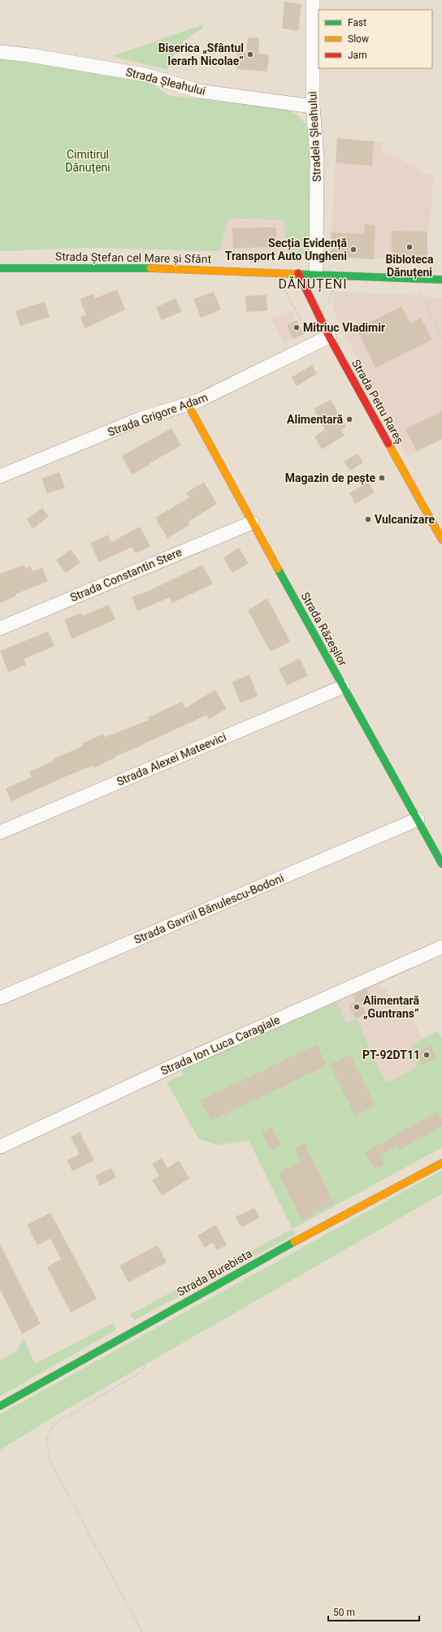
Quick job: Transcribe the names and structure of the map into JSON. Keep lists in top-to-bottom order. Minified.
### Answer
{"streets":{"street":["Strada Șleahului","Stradela Șleahului","Strada Ștefan cel Mare și Sfânt","Strada Petru Rareș","Strada Grigore Adam","Strada Constantin Stere","Strada Răzeşilor","Strada Alexei Mateevici","Strada Gavriil Bănulescu-Bodoni","Strada Ion Luca Caragiale","Strada Burebista"]},"crossings":[["Strada Șleahului","Stradela Șleahului"],["Stradela Șleahului","Strada Ștefan cel Mare și Sfânt"],["Strada Ștefan cel Mare și Sfânt","Strada Petru Rareș"],["Strada Petru Rareș","Strada Grigore Adam"],["Strada Grigore Adam","Strada Răzeşilor"],["Strada Constantin Stere","Strada Răzeşilor"],["Strada Răzeşilor","Strada Alexei Mateevici"],["Strada Răzeşilor","Strada Gavriil Bănulescu-Bodoni"]],"districts":["DĂNUȚENI"],"parks":["Cimitirul Dănuțeni"],"places":["Biserica „Sfântul Ierarh Nicolae”","Bibloteca Dănuțeni","Secția Evidență Transport Auto Ungheni","Mitriuc Vladimir","Alimentară","Magazin de pește","Vulcanizare","Alimentară „Guntrans”","PT-92DT11"],"legend":["Fast","Slow","Jam"],"scale_bar":"50 m"}
